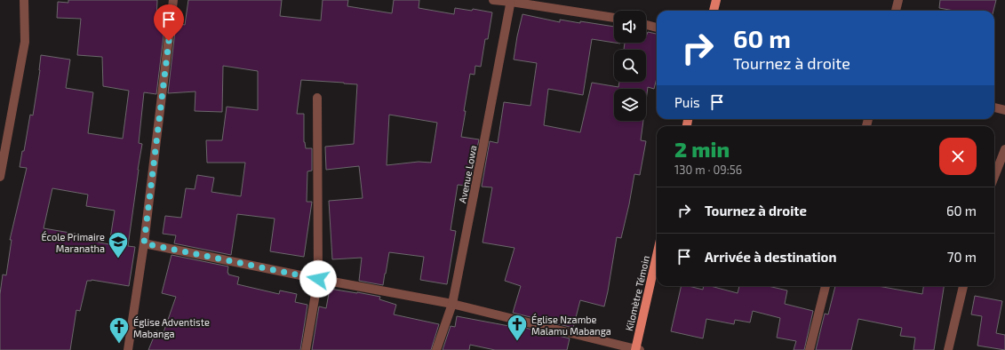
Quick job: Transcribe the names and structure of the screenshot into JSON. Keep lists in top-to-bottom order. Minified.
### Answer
{"streets":{"main road":["Kilomètre Témoin"],"street":["Avenue Lowa"]},"places":{"school or university":["École Primaire Maranatha"],"church":["Église Nzambe Malamu Mabanga","Église Adventiste Mabanga"]},"page":{"turn":["60 m","Tournez à droite"],"then":"Puis","heading":["2 min","130 m · 09:56"],"list":[{"name":"Tournez à droite","value":"60 m"},{"name":"Arrivée à destination","value":"70 m"}]}}
